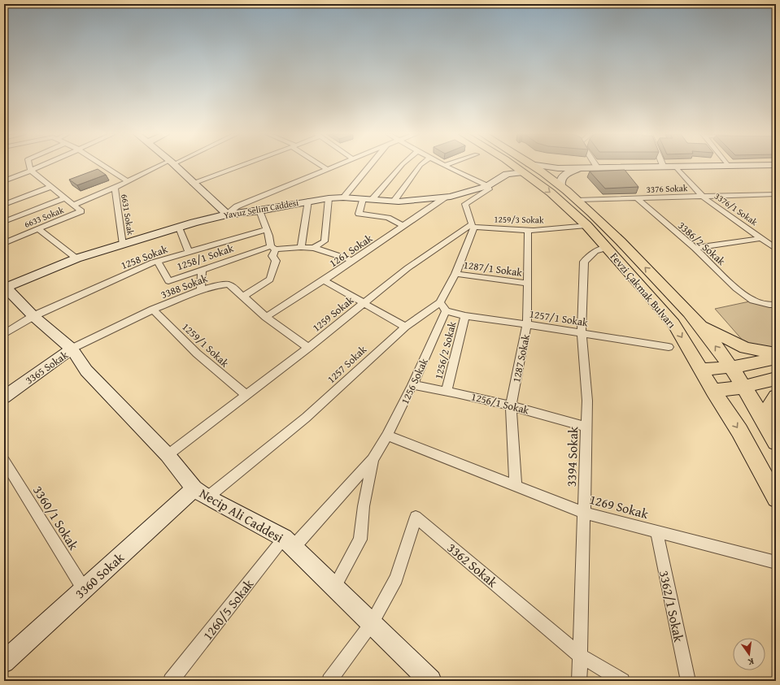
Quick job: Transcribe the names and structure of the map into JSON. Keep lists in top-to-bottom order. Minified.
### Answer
{"streets":{"main road":["Fevzi Çakmak Bulvarı"],"street":["3376 Sokak","Yavuz Selim Caddesi","3376/1 Sokak","6631 Sokak","6633 Sokak","1259/3 Sokak","3386/2 Sokak","1261 Sokak","1258 Sokak","1258/1 Sokak","1287/1 Sokak","3388 Sokak","1259 Sokak","1257/1 Sokak","1259/1 Sokak","1256/2 Sokak","1287 Sokak","1257 Sokak","3365 Sokak","1256 Sokak","1256/1 Sokak","3394 Sokak","1269 Sokak","Necip Ali Caddesi","3360/1 Sokak","3362 Sokak","3360 Sokak","3362/1 Sokak","1260/5 Sokak"]},"crossings":[["3376 Sokak","3376/1 Sokak"],["3376 Sokak","3386/2 Sokak"],["3376 Sokak","Fevzi Çakmak Bulvarı"],["Yavuz Selim Caddesi","6631 Sokak"],["Yavuz Selim Caddesi","1261 Sokak"],["Yavuz Selim Caddesi","Fevzi Çakmak Bulvarı"],["Yavuz Selim Caddesi","Necip Ali Caddesi"],["6631 Sokak","6633 Sokak"],["1259/3 Sokak","Fevzi Çakmak Bulvarı"],["1259/3 Sokak","1259 Sokak"],["1259/3 Sokak","1287 Sokak"],["1259/3 Sokak","1257 Sokak"],["1258 Sokak","1258/1 Sokak"],["1258 Sokak","Necip Ali Caddesi"],["1287/1 Sokak","1287 Sokak"],["1287/1 Sokak","1257 Sokak"],["3388 Sokak","1259/1 Sokak"],["3388 Sokak","3365 Sokak"],["3388 Sokak","Necip Ali Caddesi"],["Fevzi Çakmak Bulvarı","3394 Sokak"],["1259 Sokak","1259/1 Sokak"],["1259 Sokak","1257 Sokak"],["1259 Sokak","Necip Ali Caddesi"],["1257/1 Sokak","1256/2 Sokak"],["1257/1 Sokak","1287 Sokak"],["1257/1 Sokak","1256 Sokak"],["1257/1 Sokak","3394 Sokak"],["1256/2 Sokak","1256/1 Sokak"],["1287 Sokak","1256/1 Sokak"],["1287 Sokak","1269 Sokak"],["1257 Sokak","Necip Ali Caddesi"],["1257 Sokak","3360 Sokak"],["3365 Sokak","Necip Ali Caddesi"],["1256 Sokak","1256/1 Sokak"],["1256 Sokak","1269 Sokak"],["1256 Sokak","Necip Ali Caddesi"],["1256 Sokak","1260/5 Sokak"],["1256/1 Sokak","3394 Sokak"],["3394 Sokak","1269 Sokak"],["3394 Sokak","3362 Sokak"],["1269 Sokak","3362/1 Sokak"],["Necip Ali Caddesi","3362 Sokak"],["Necip Ali Caddesi","3360 Sokak"],["Necip Ali Caddesi","1260/5 Sokak"],["3360/1 Sokak","3360 Sokak"]],"north":"bottom"}
